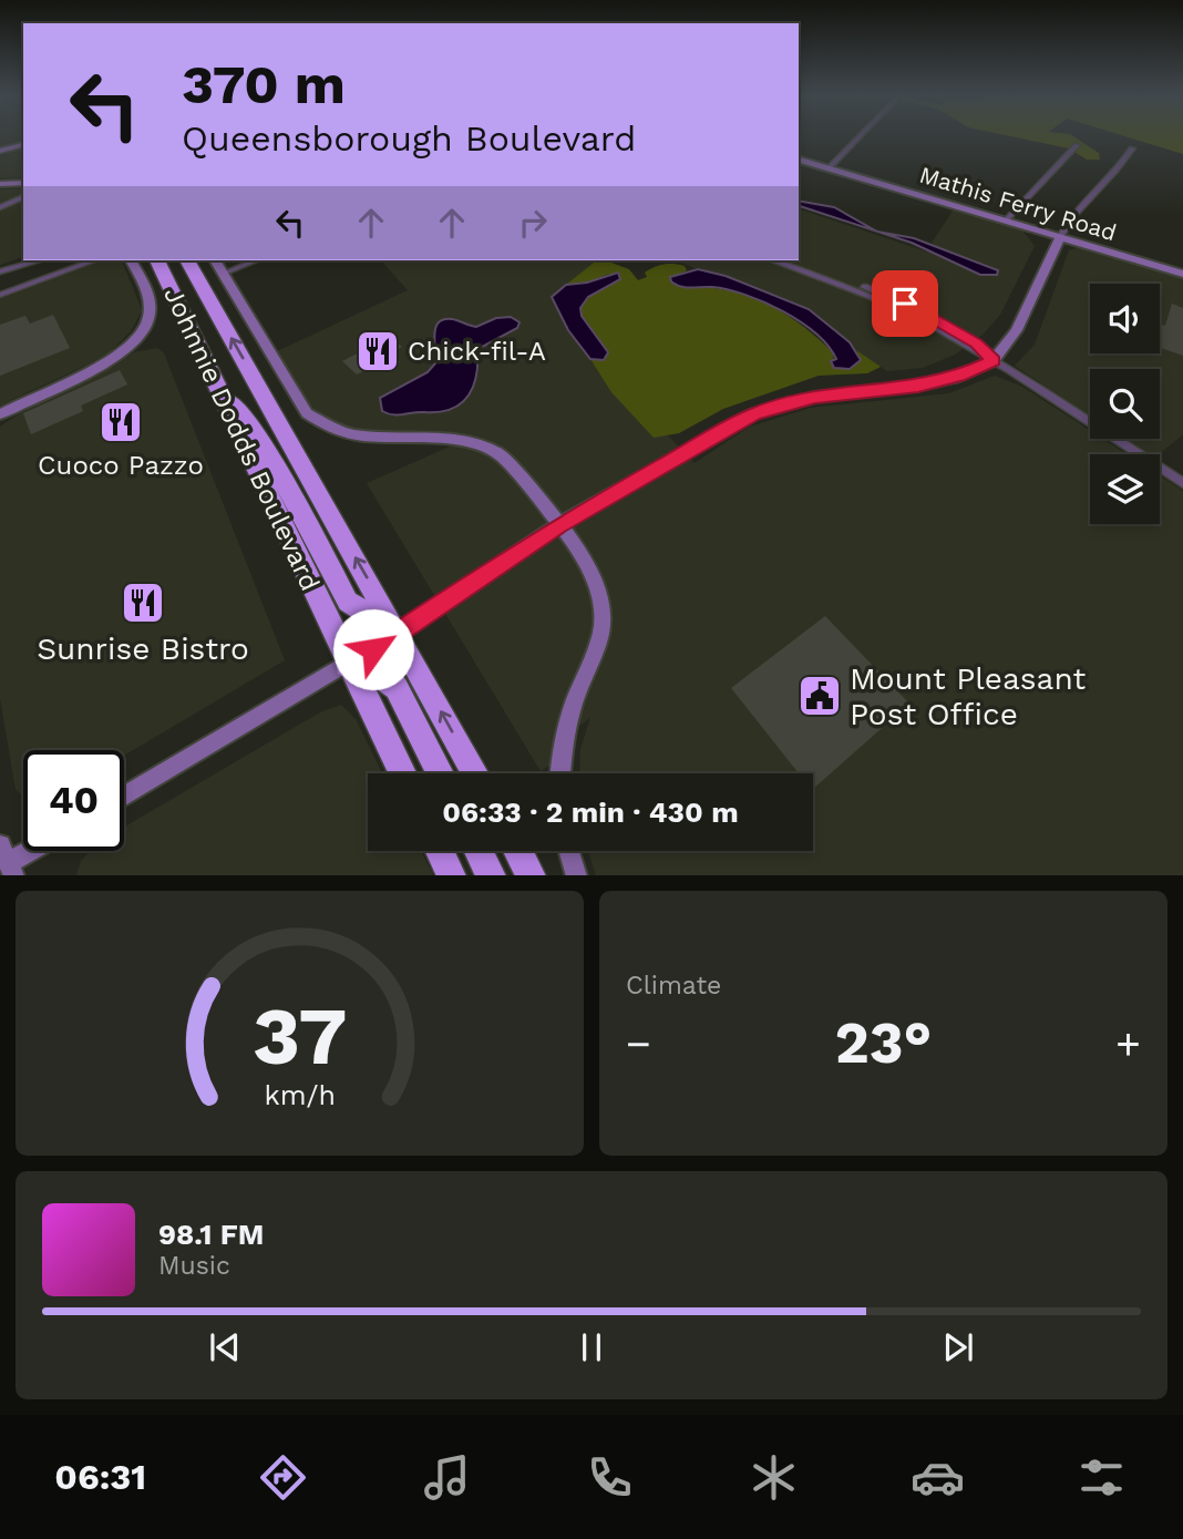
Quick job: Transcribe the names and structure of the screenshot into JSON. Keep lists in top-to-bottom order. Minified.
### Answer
{"streets":{"highway":["Johnnie Dodds Boulevard"],"street":["Mathis Ferry Road"]},"places":{"restaurant":["Chick-fil-A","Cuoco Pazzo","Sunrise Bistro"],"public building":["Mount Pleasant Post Office"]},"page":{"turn":["370 m","Queensborough Boulevard"],"limit":"40","trip":"06:33 · 2 min · 430 m","tile":"Climate","heat":["−","23°","+"],"song":["98.1 FM","Music"],"tabs":"06:31","gauge":["37","km/h"]}}
